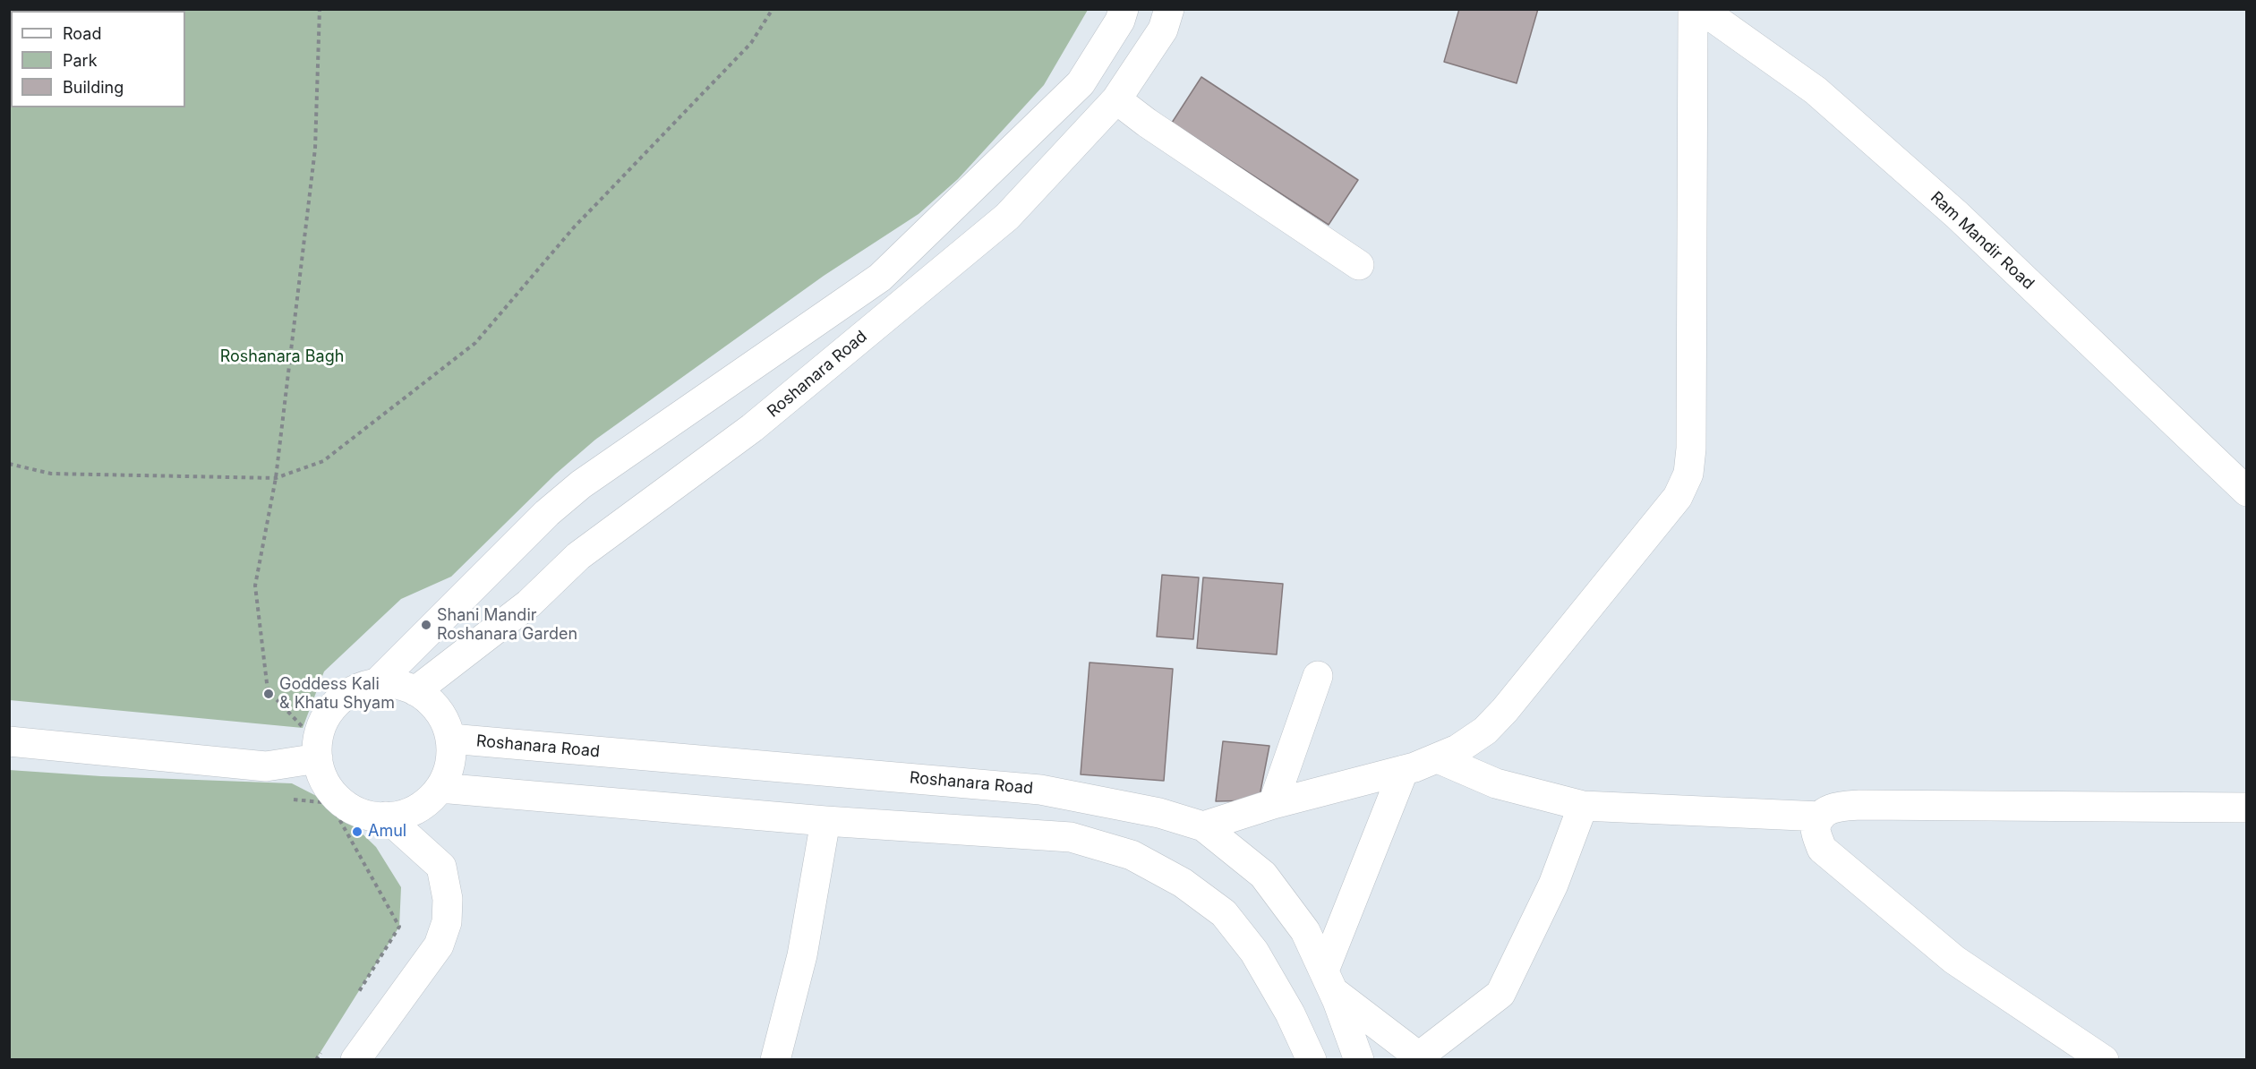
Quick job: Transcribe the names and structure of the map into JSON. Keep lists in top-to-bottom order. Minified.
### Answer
{"streets":{"street":["Ram Mandir Road","Roshanara Road"]},"parks":["Roshanara Bagh"],"places":["Shani Mandir Roshanara Garden","Goddess Kali & Khatu Shyam","Amul"],"legend":["Road","Park","Building"]}
